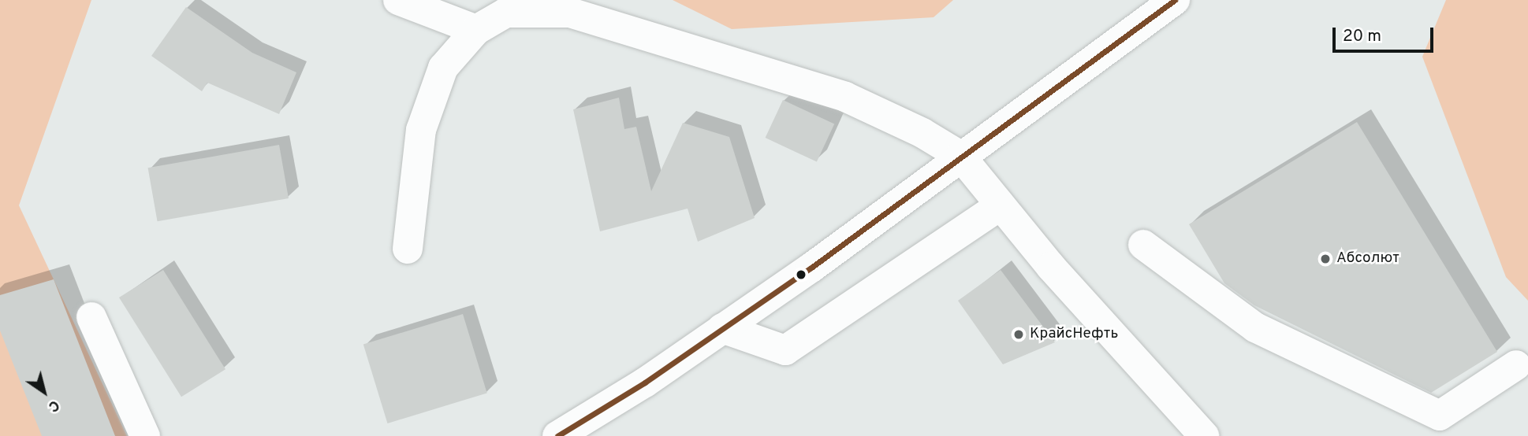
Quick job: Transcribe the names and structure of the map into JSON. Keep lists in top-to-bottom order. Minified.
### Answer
{"places":["Абсолют","КрайсНефть"],"scale_bar":"20 m","north":"bottom right"}
